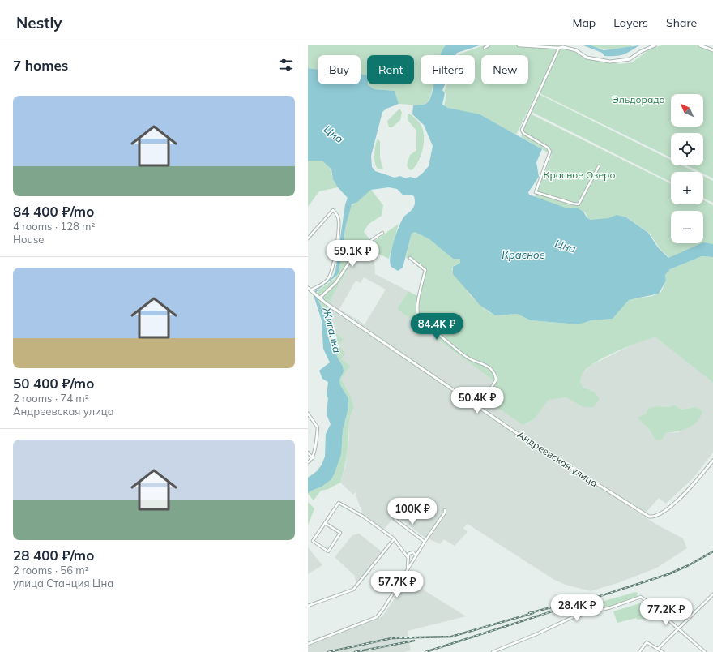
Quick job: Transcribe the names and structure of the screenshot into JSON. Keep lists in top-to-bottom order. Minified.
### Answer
{"streets":{"street":["Андреевская улица"]},"water":["Цна","Красное","Жигалка"],"parks":["Эльдорадо","Красное Озеро"],"north":"top left","page":{"header":"Nestly","nav":["Map","Layers","Share"],"heading":"7 homes","chip":["Buy","Rent","Filters","New"],"list":[{"name":"84 400 ₽/mo","note":"4 rooms · 128 m² · House"},{"name":"50 400 ₽/mo","note":"2 rooms · 74 m² · Андреевская улица"},{"name":"28 400 ₽/mo","note":"2 rooms · 56 m² · улица Станция Цна"}],"map_buttons":["+","−"],"price":["59.1K ₽","84.4K ₽","50.4K ₽","100K ₽","57.7K ₽","28.4K ₽","77.2K ₽"]}}
